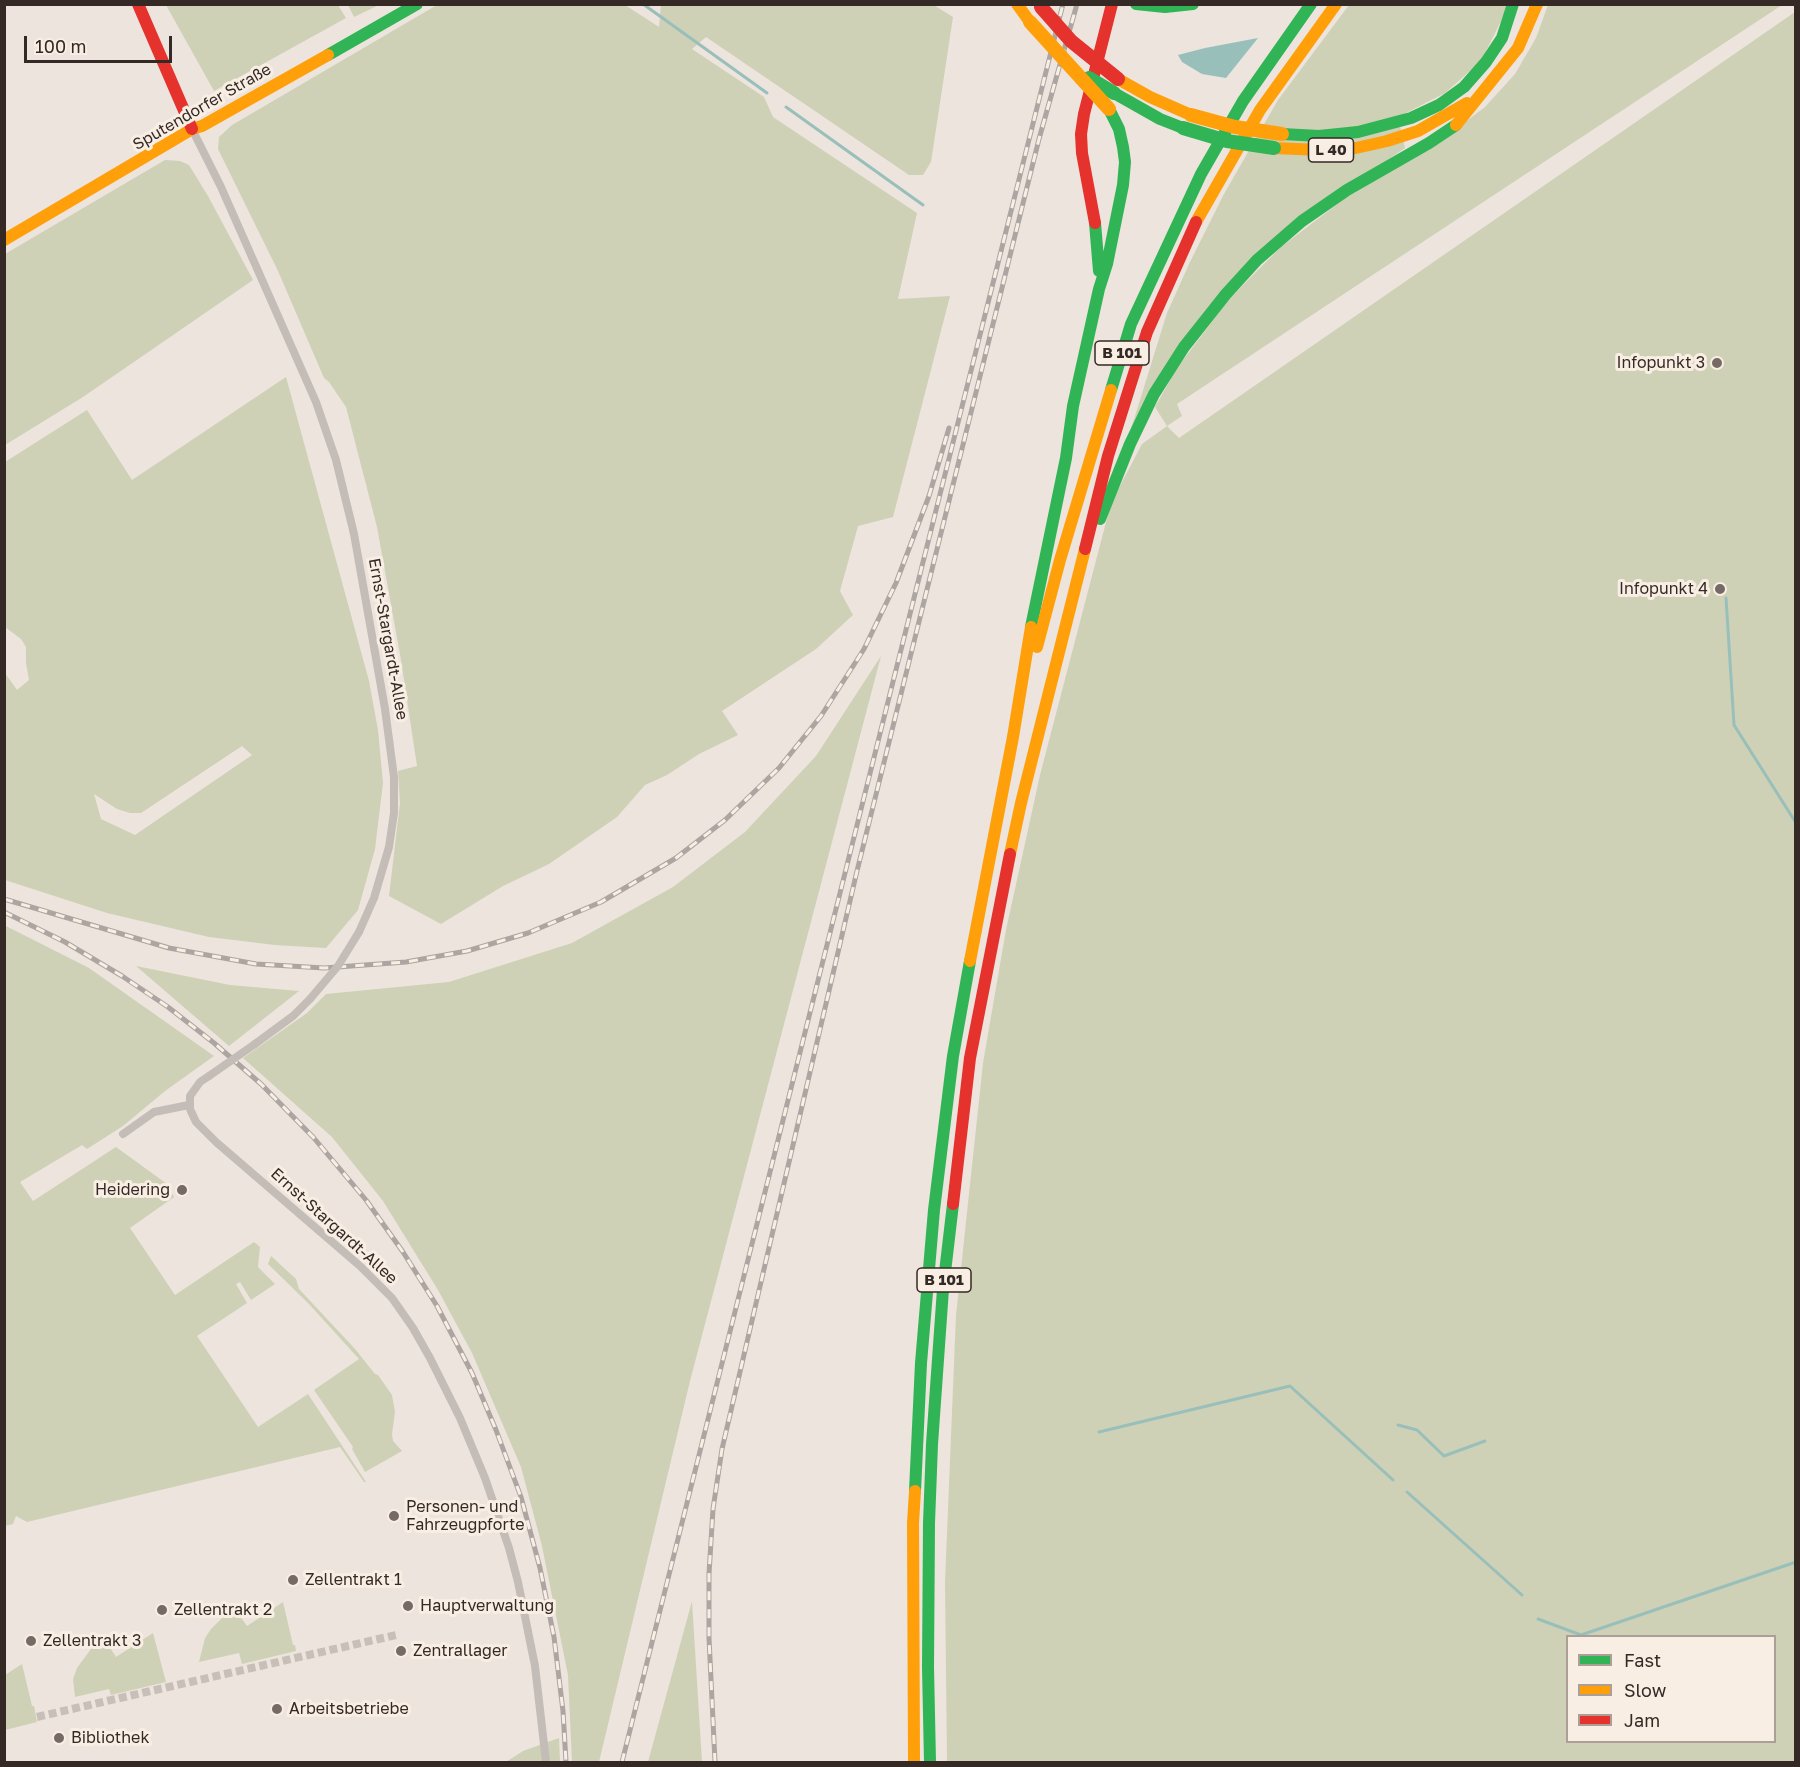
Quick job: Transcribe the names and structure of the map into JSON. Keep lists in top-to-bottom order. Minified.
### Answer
{"streets":{"main road":["Sputendorfer Straße","L 40","B 101"],"street":["Ernst-Stargardt-Allee"]},"crossings":[["Sputendorfer Straße","Ernst-Stargardt-Allee"]],"places":["Infopunkt 3","Infopunkt 4","Heidering","Personen- und Fahrzeugpforte","Zellentrakt 1","Hauptverwaltung","Zellentrakt 2","Zellentrakt 3","Zentrallager","Arbeitsbetriebe","Bibliothek"],"legend":["Fast","Slow","Jam"],"scale_bar":"100 m"}
